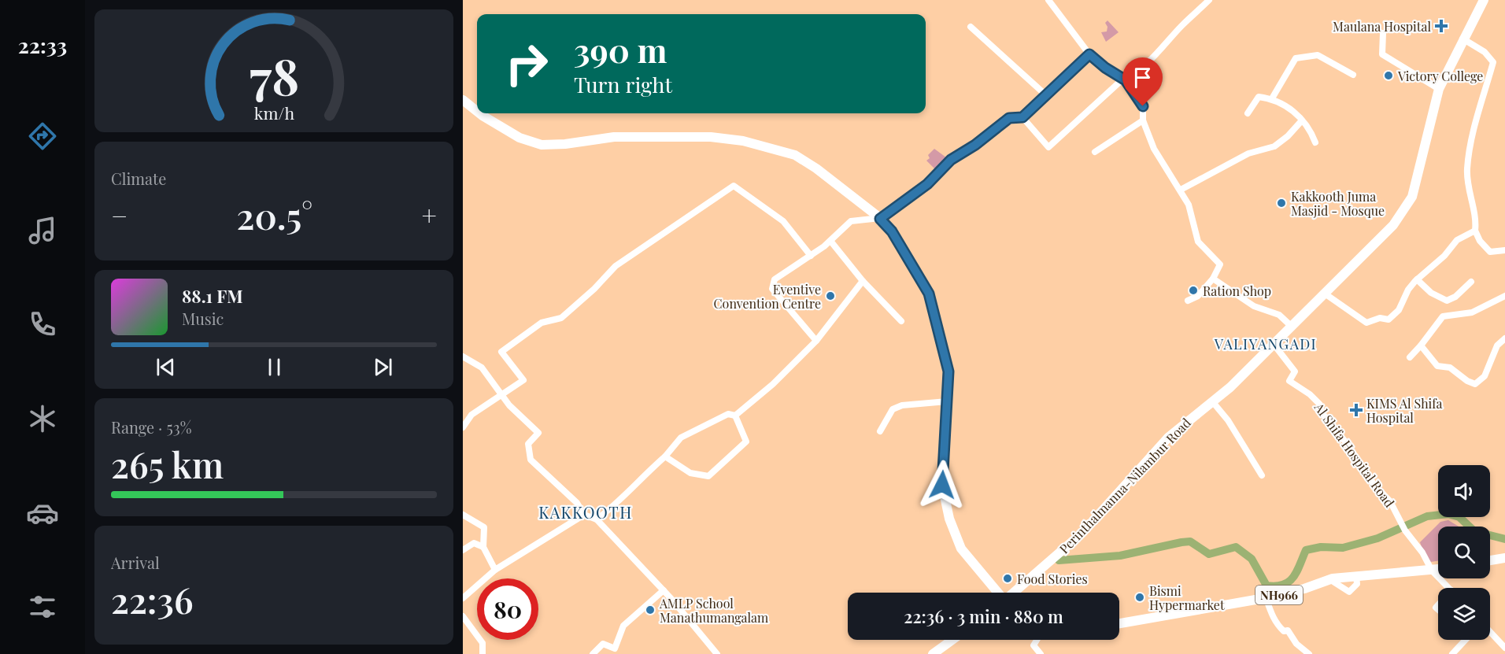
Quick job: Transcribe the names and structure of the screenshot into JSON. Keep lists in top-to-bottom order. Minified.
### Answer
{"streets":{"main road":["Perinthalmanna-Nilambur Road","NH966"],"street":["Al Shifa Hospital Road"]},"crossings":[["Al Shifa Hospital Road","Perinthalmanna-Nilambur Road"],["Al Shifa Hospital Road","NH966"]],"districts":["VALIYANGADI","KAKKOOTH"],"places":{"health":["Maulana Hospital","KIMS Al Shifa Hospital"],"other":["Victory College","Kakkooth Juma Masjid - Mosque","Ration Shop","Eventive Convention Centre","Food Stories","Bismi Hypermarket","AMLP School Manathumangalam"]},"page":{"tabs":"22:33","turn":["390 m","Turn right"],"tile":["Climate",["Range · 53%","265 km"],["Arrival","22:36"]],"heat":["−","20.5°","+"],"song":["88.1 FM","Music"],"limit":"80","trip":"22:36 · 3 min · 880 m","gauge":["78","km/h"]}}
